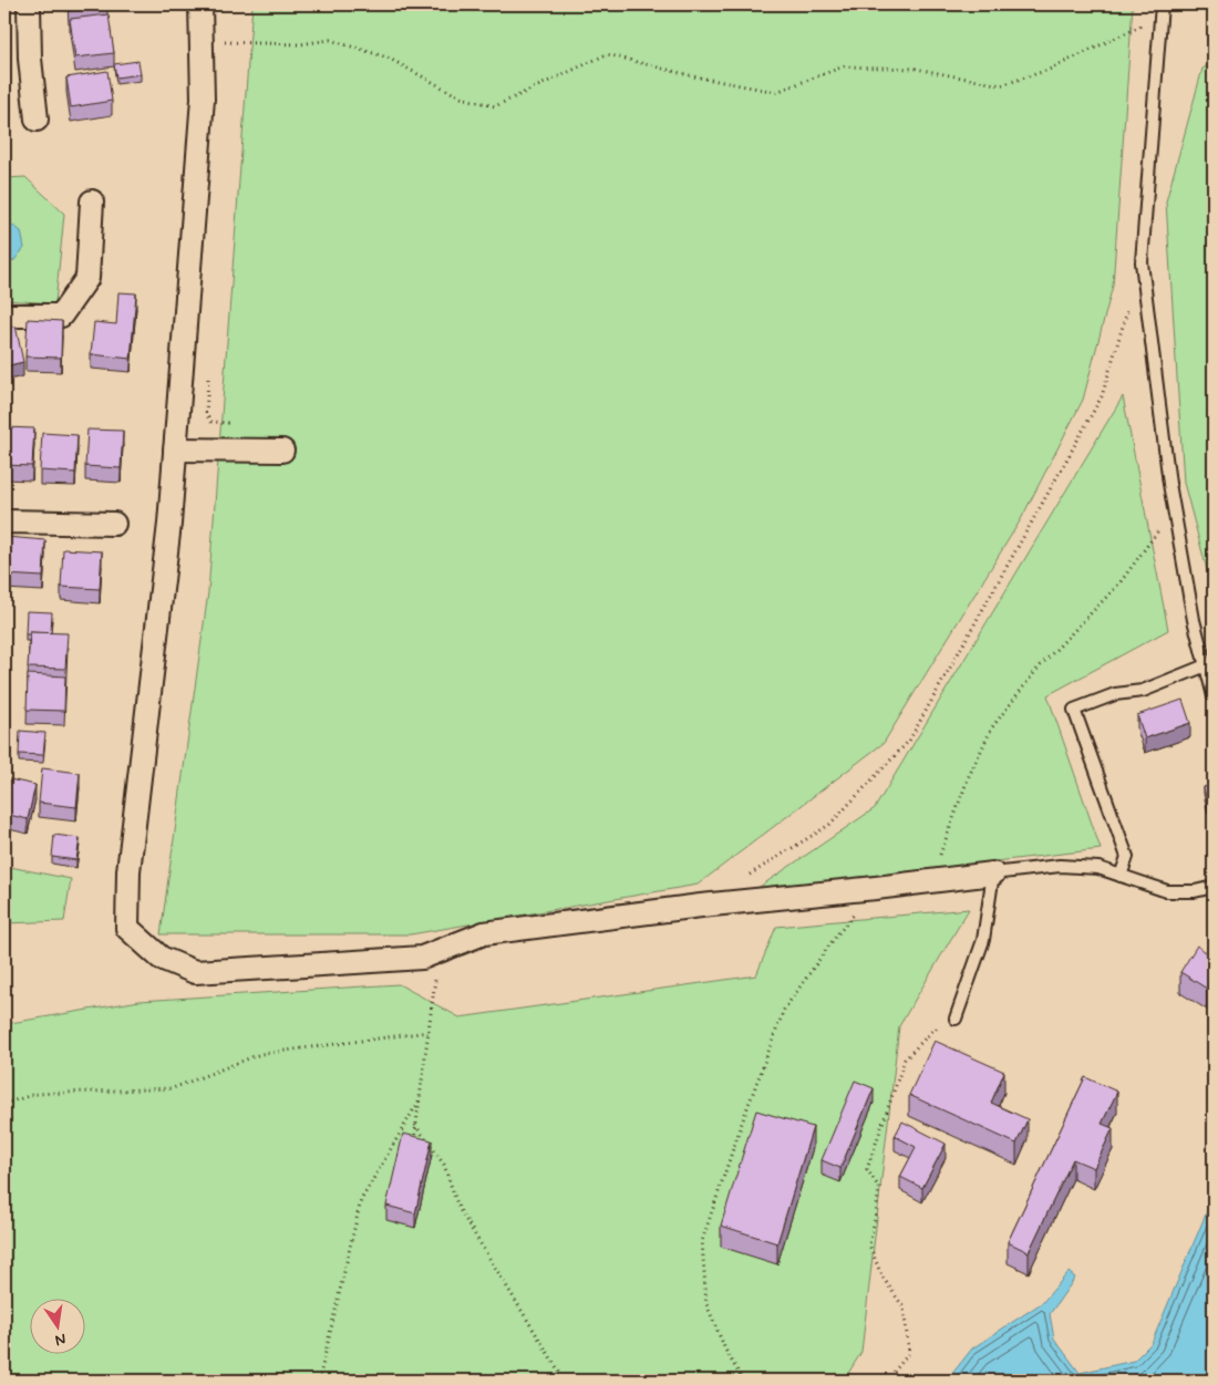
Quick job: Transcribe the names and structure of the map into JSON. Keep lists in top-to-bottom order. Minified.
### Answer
{"north":"bottom"}
